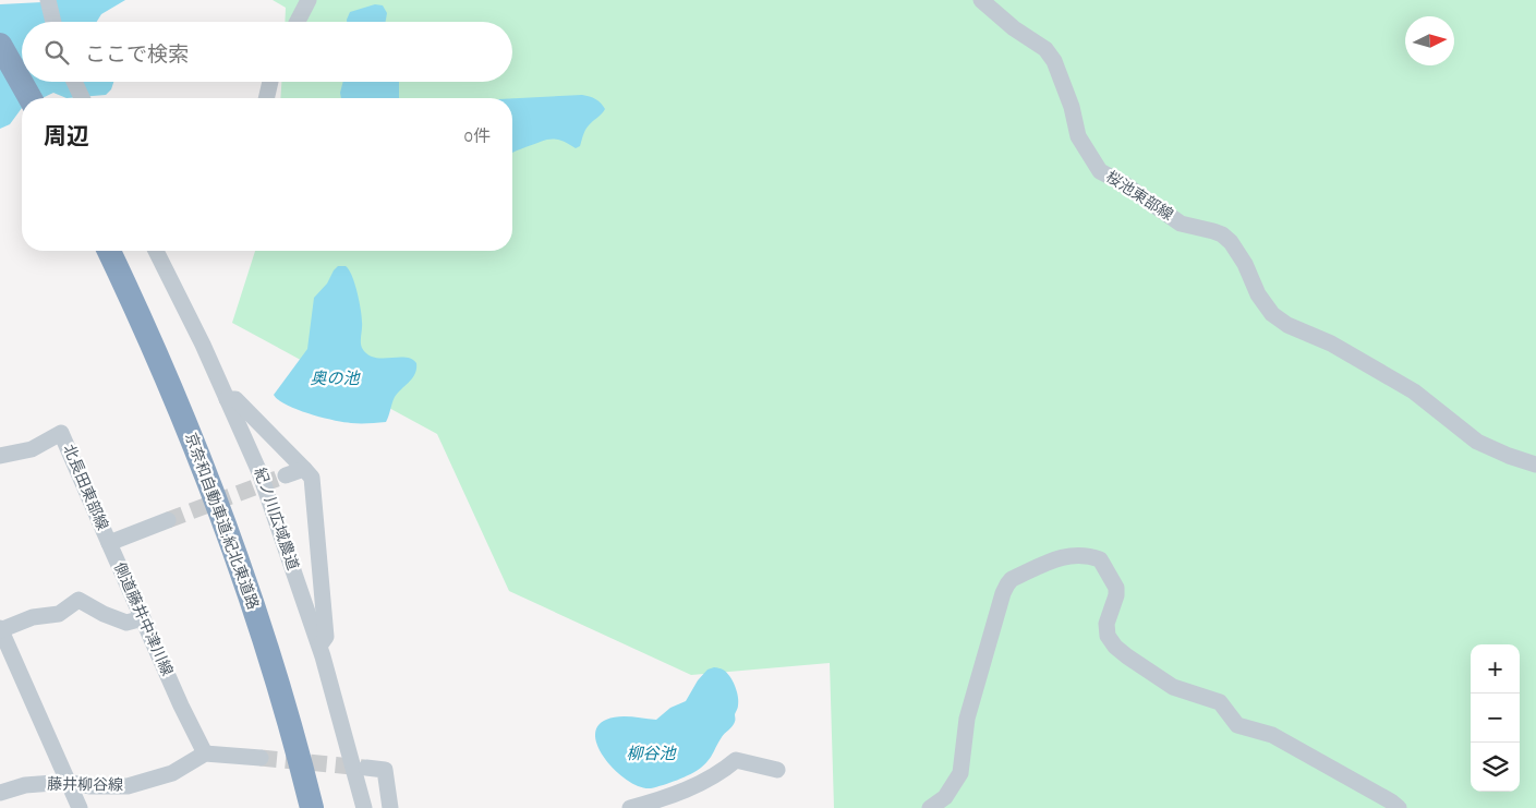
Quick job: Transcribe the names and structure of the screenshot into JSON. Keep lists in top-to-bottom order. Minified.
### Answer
{"streets":{"highway":["京奈和自動車道;紀北東道路"],"street":["桜池東部線","北長田東部線","紀ノ川広域農道","側道藤井中津川線","藤井柳谷線"]},"crossings":[["北長田東部線","側道藤井中津川線"],["側道藤井中津川線","藤井柳谷線"]],"water":["奥の池","柳谷池"],"north":"right","page":{"search":"ここで検索","heading":["周辺","0件"],"map_buttons":["+","−"]}}
